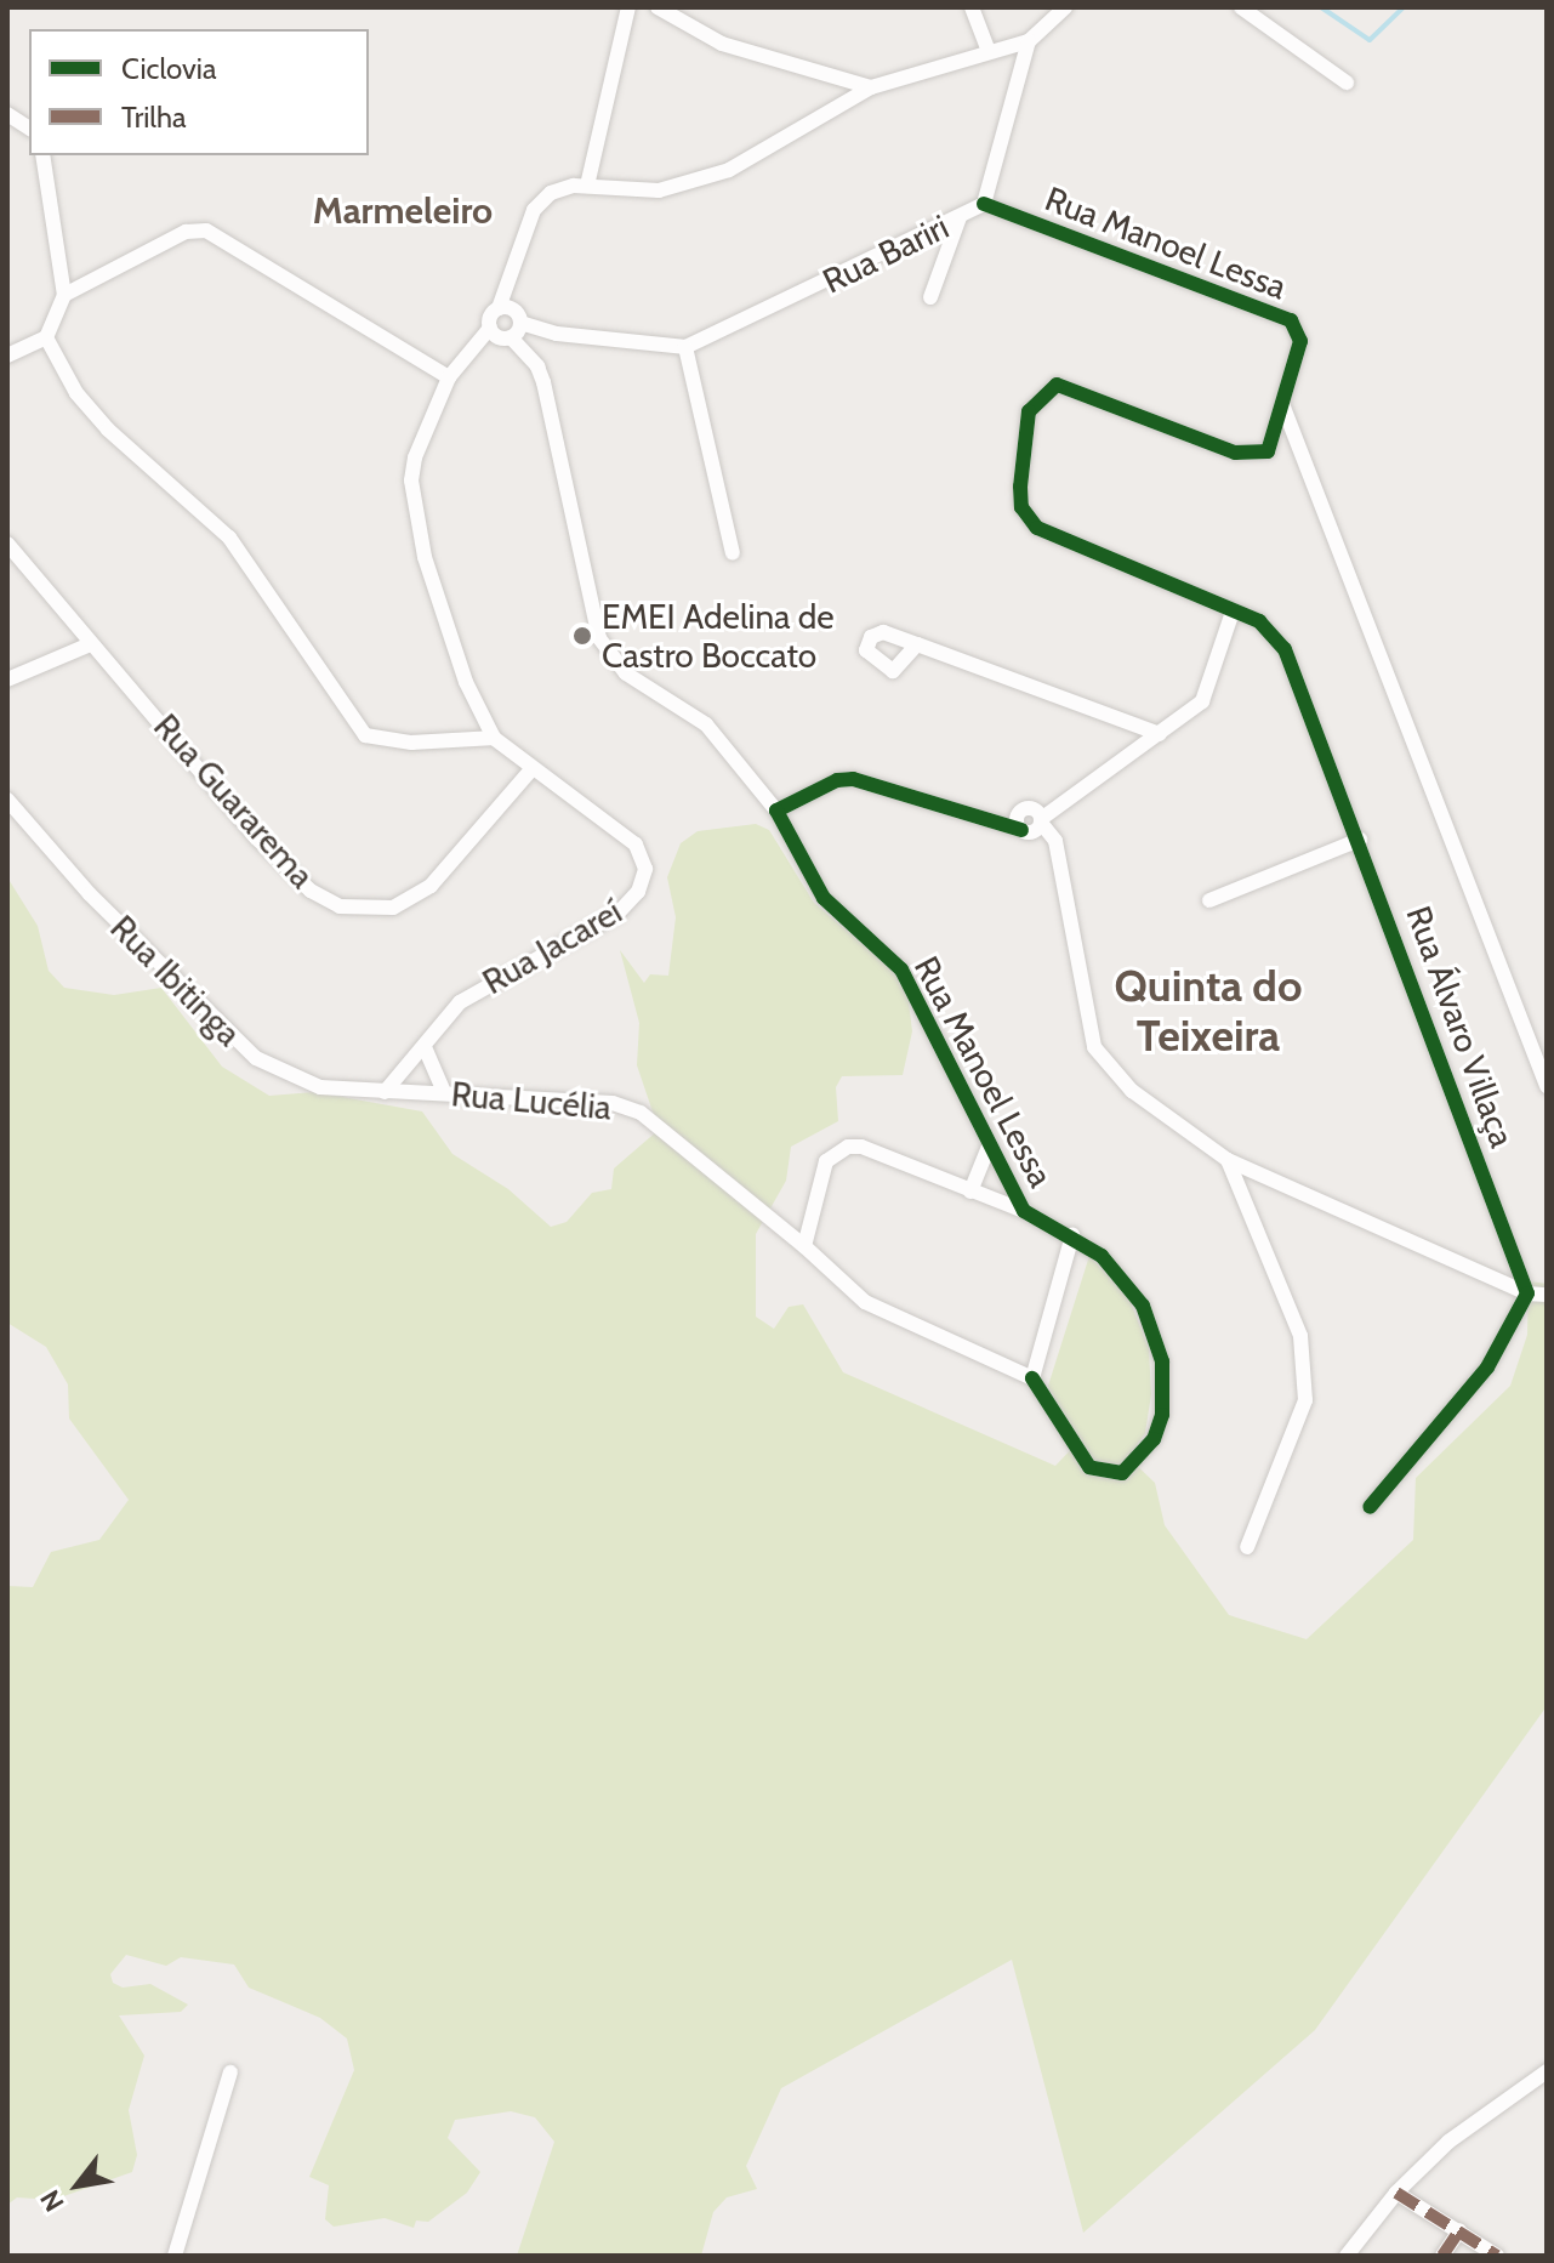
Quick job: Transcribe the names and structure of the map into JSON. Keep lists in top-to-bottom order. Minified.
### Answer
{"streets":{"street":["Rua Manoel Lessa","Rua Bariri","Rua Guararema","Rua Jacareí","Rua Ibitinga","Rua Álvaro Villaça","Rua Lucélia"]},"crossings":[["Rua Manoel Lessa","Rua Bariri"],["Rua Manoel Lessa","Rua Álvaro Villaça"],["Rua Manoel Lessa","Rua Lucélia"],["Rua Guararema","Rua Jacareí"],["Rua Jacareí","Rua Ibitinga"],["Rua Jacareí","Rua Lucélia"],["Rua Ibitinga","Rua Lucélia"]],"districts":["Marmeleiro","Quinta do Teixeira"],"places":["EMEI Adelina de Castro Boccato"],"legend":["Ciclovia","Trilha"],"north":"bottom left"}
